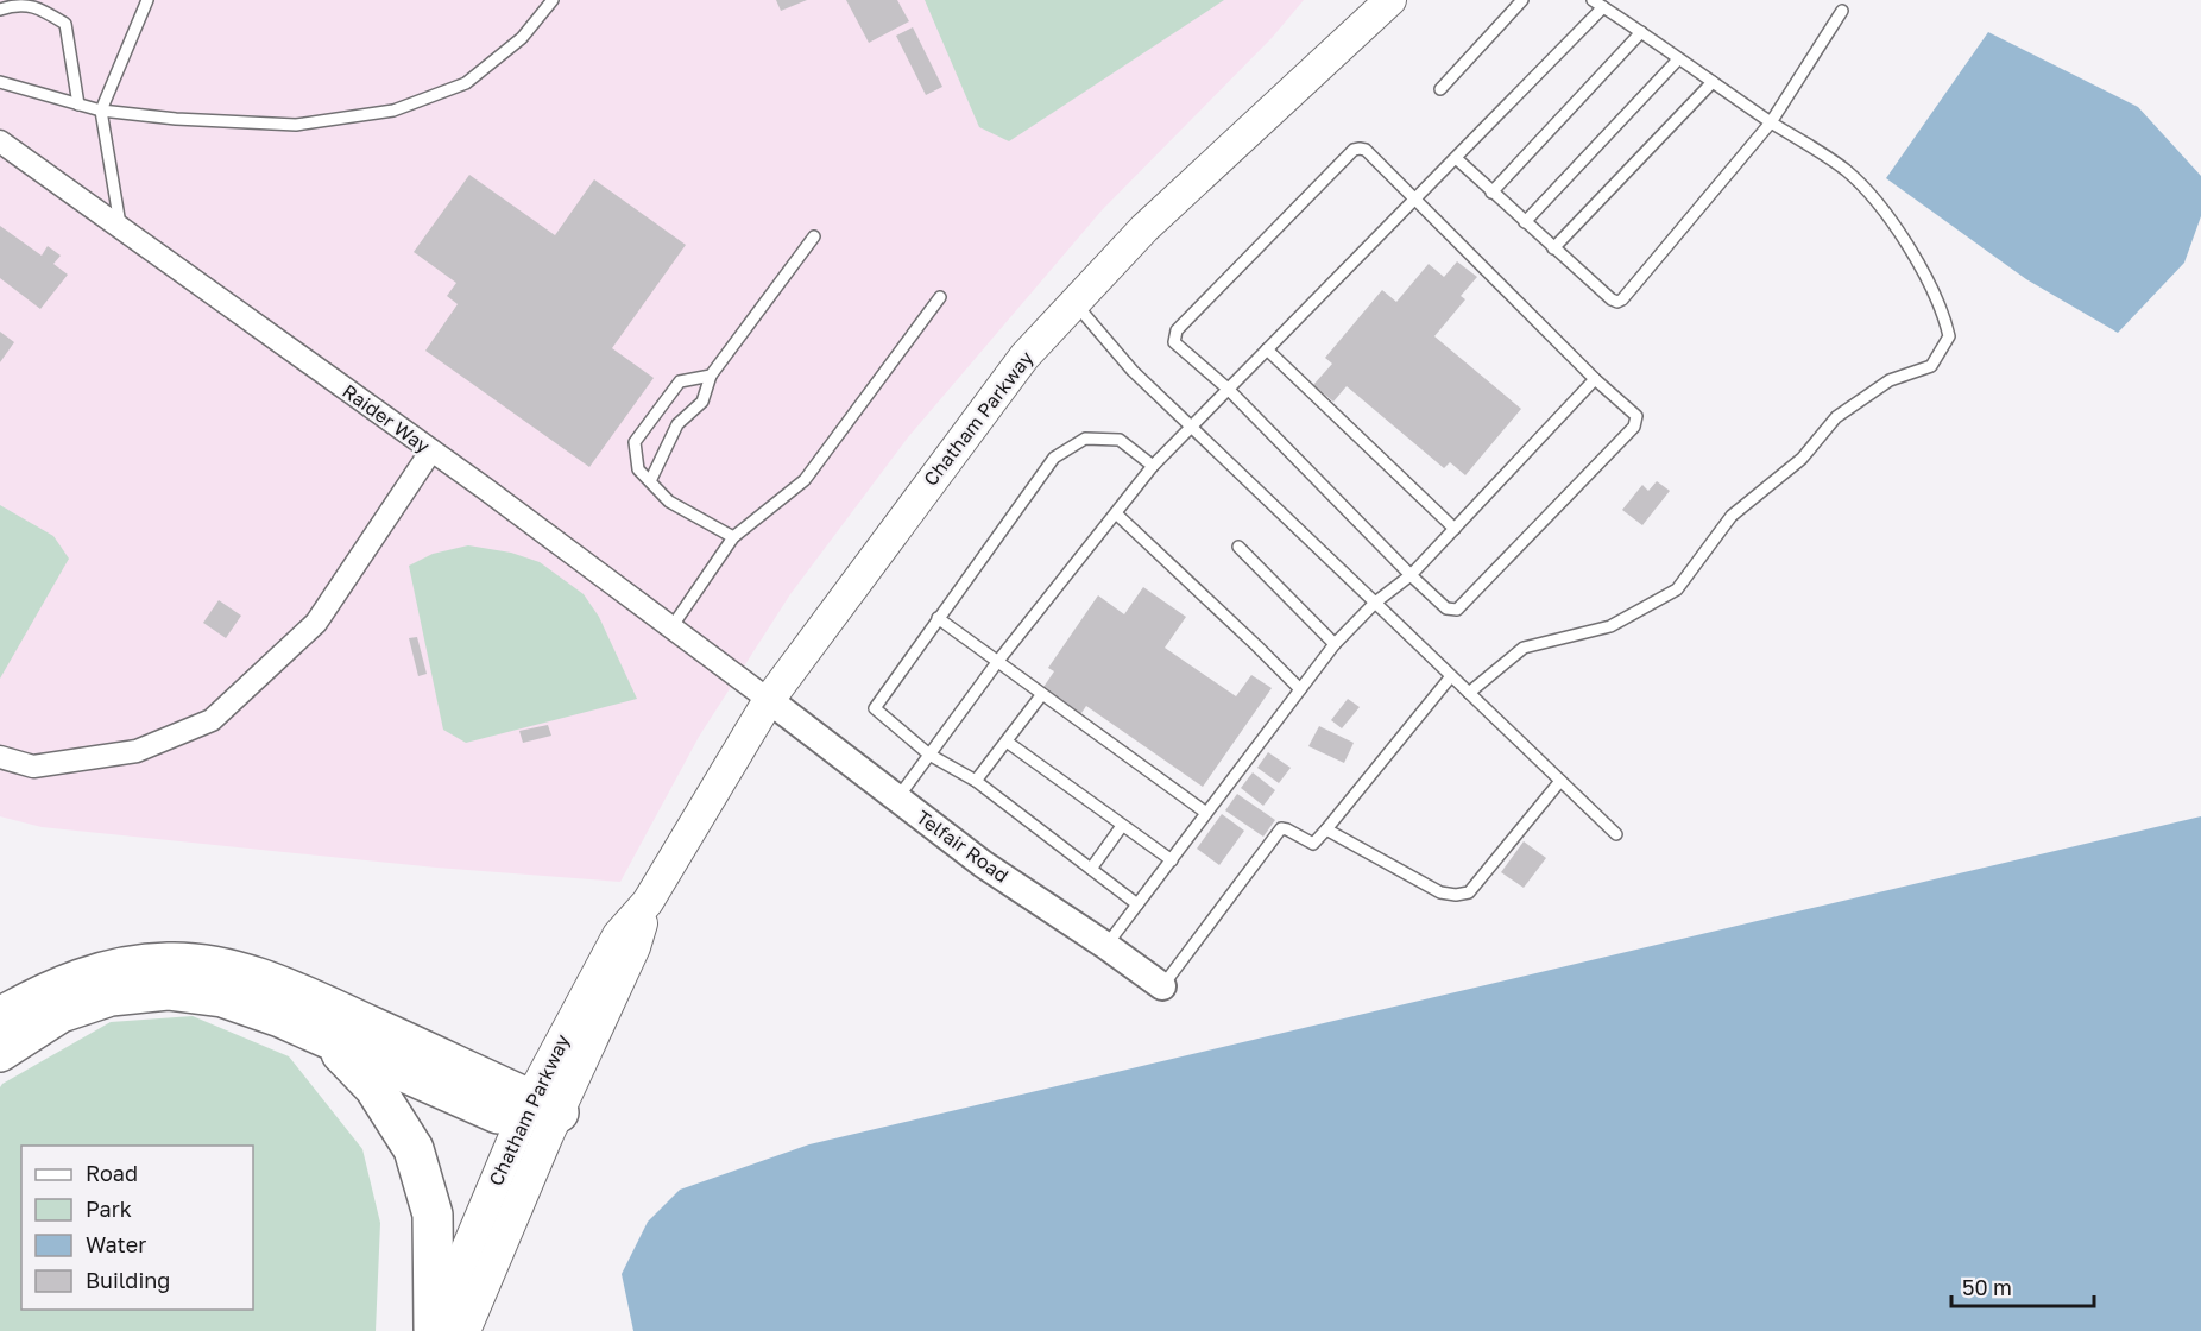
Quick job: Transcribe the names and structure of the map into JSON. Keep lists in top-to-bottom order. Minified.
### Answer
{"streets":{"main road":["Chatham Parkway"],"street":["Raider Way","Telfair Road"]},"crossings":[["Raider Way","Chatham Parkway"],["Raider Way","Telfair Road"],["Chatham Parkway","Telfair Road"]],"legend":["Road","Park","Water","Building"],"scale_bar":"50 m"}
